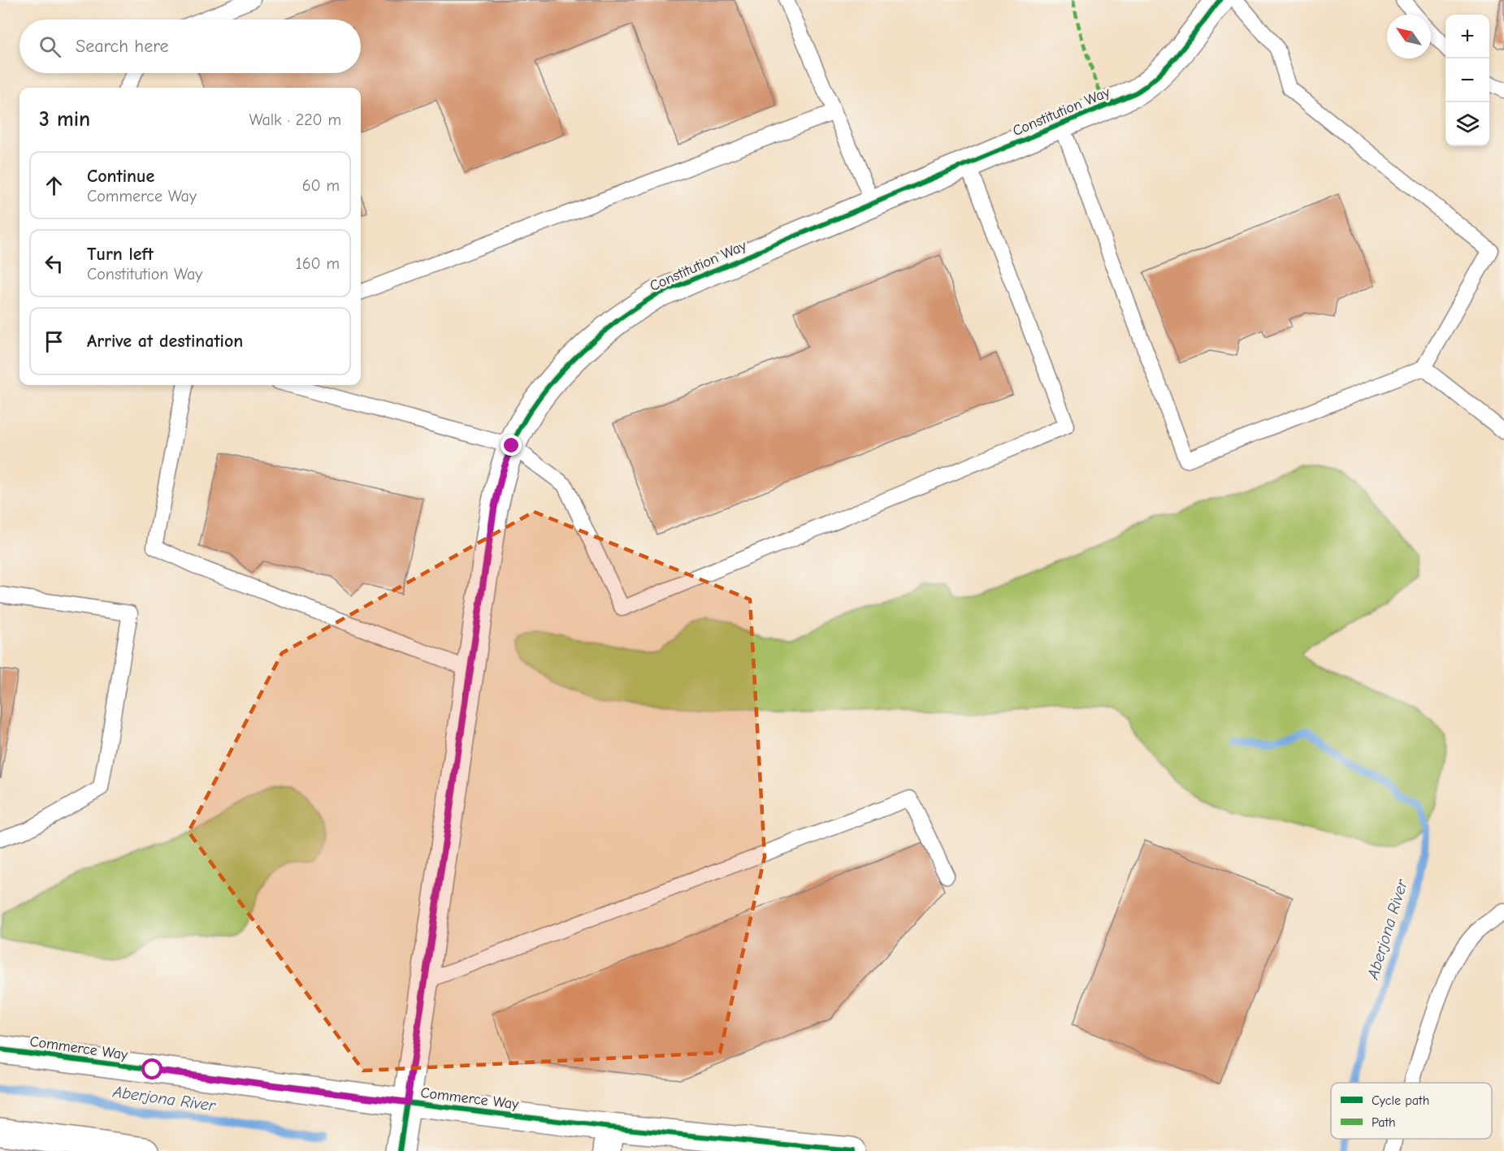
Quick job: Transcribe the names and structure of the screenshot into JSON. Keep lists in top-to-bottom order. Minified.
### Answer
{"streets":{"street":["Constitution Way","Commerce Way"]},"crossings":[["Constitution Way","Commerce Way"]],"water":["Aberjona River"],"legend":["Cycle path","Path"],"north":"top left","page":{"map_buttons":["+","−"],"search":"Search here","heading":["3 min","Walk · 220 m"],"list":[["Continue","Commerce Way","60 m"],["Turn left","Constitution Way","160 m"],"Arrive at destination"]}}
